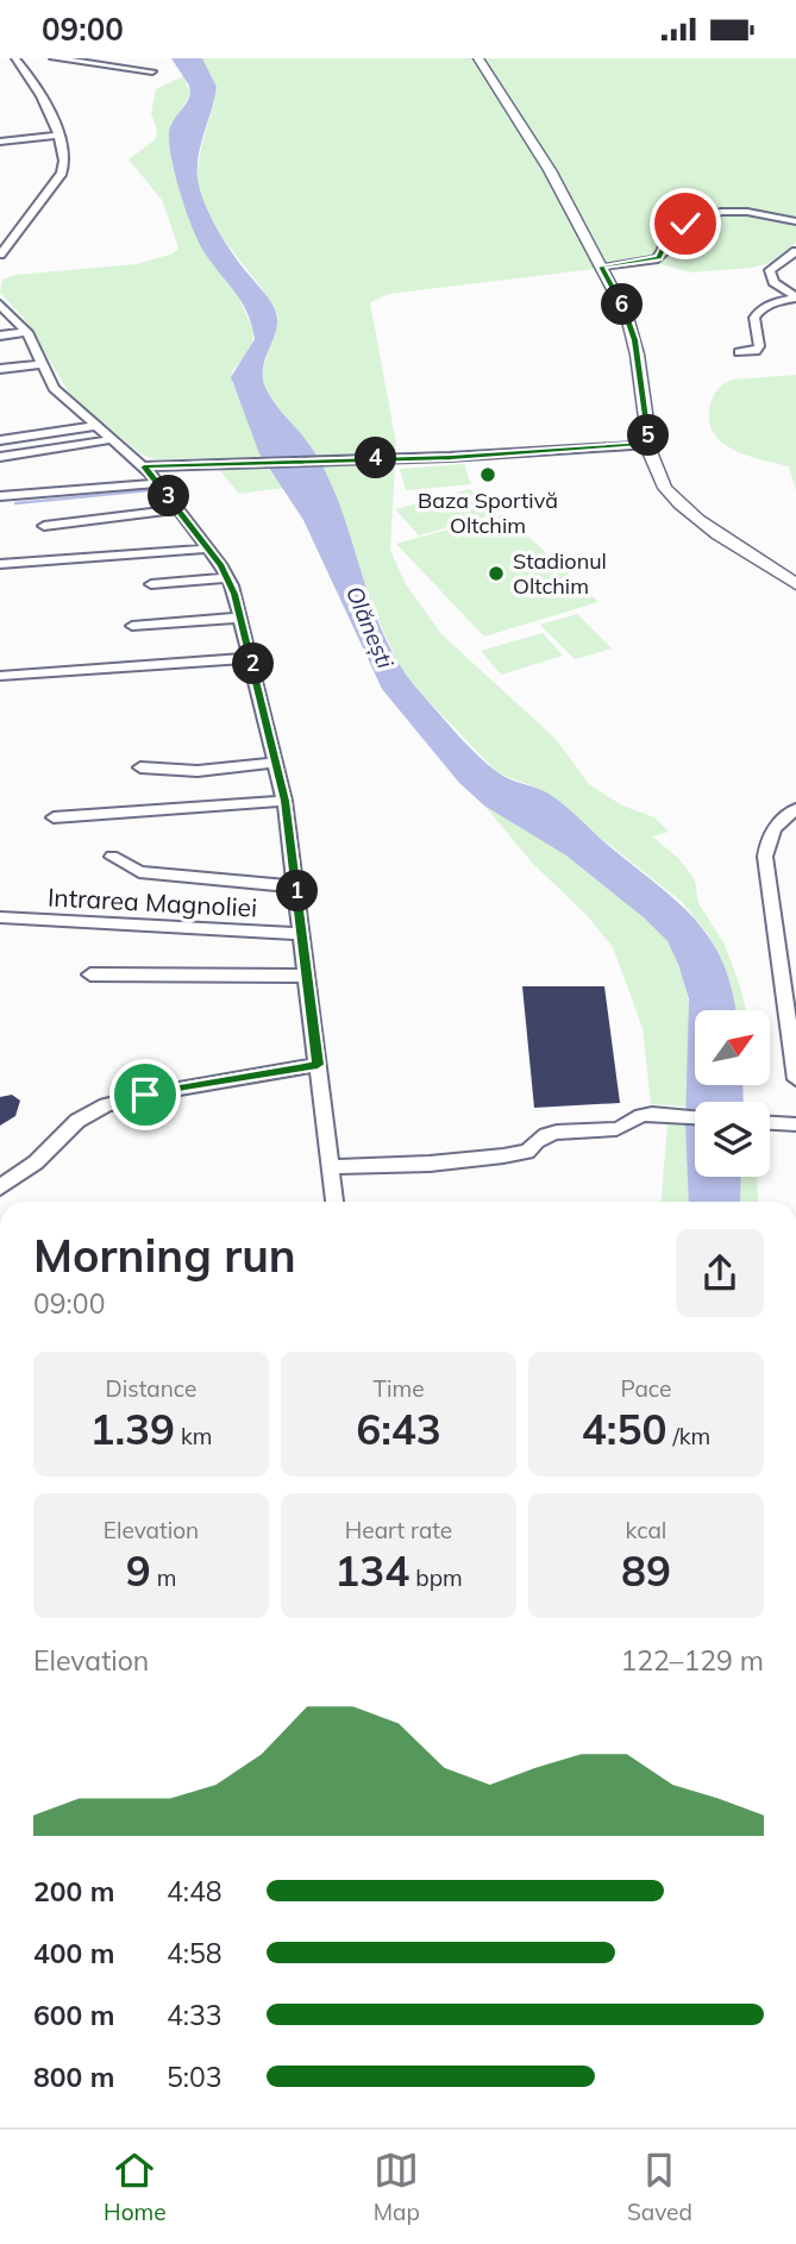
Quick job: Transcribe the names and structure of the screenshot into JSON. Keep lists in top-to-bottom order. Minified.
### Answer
{"streets":{"street":["Intrarea Magnoliei"]},"water":["Olănești"],"places":["Baza Sportivă Oltchim","Stadionul Oltchim"],"north":"top right","page":{"status":"09:00","pins":["6","5","4","3","2","1"],"heading":["Morning run","09:00"],"stats":[["Distance","1.39 km"],["Time","6:43"],["Pace","4:50 /km"],["Elevation","9 m"],["Heart rate","134 bpm"],["kcal","89"]],"chart":["Elevation","122–129 m"],"list":[{"name":"200 m","note":"4:48"},{"name":"400 m","note":"4:58"},{"name":"600 m","note":"4:33"},{"name":"800 m","note":"5:03"}],"tabs":["Home","Map","Saved"]}}
